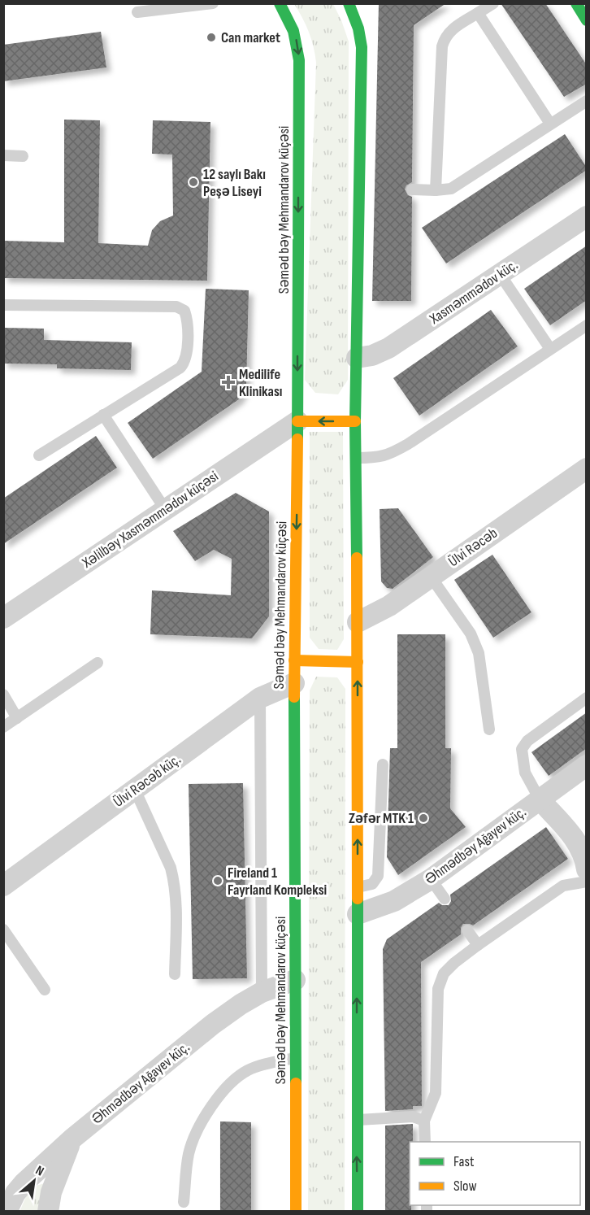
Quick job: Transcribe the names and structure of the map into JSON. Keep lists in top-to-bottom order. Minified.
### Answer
{"streets":{"main road":["Səməd bəy Mehmandarov küçəsi"],"street":["Xasməmmədov küç.","Xəlilbəy Xasməmmədov küçəsi","Ülvi Rəcəb","Ülvi Rəcəb küç.","Əhmədbəy Ağayev küç."]},"crossings":[["Səməd bəy Mehmandarov küçəsi","Xəlilbəy Xasməmmədov küçəsi"],["Səməd bəy Mehmandarov küçəsi","Ülvi Rəcəb küç."],["Səməd bəy Mehmandarov küçəsi","Əhmədbəy Ağayev küç."]],"places":{"other":["Can market","12 saylı Bakı Peşə Liseyi","Zəfər MTK 1","Fireland 1 Fayrland Kompleksi"],"health":["Medilife Klinikası"]},"legend":["Fast","Slow"],"north":"top right"}
